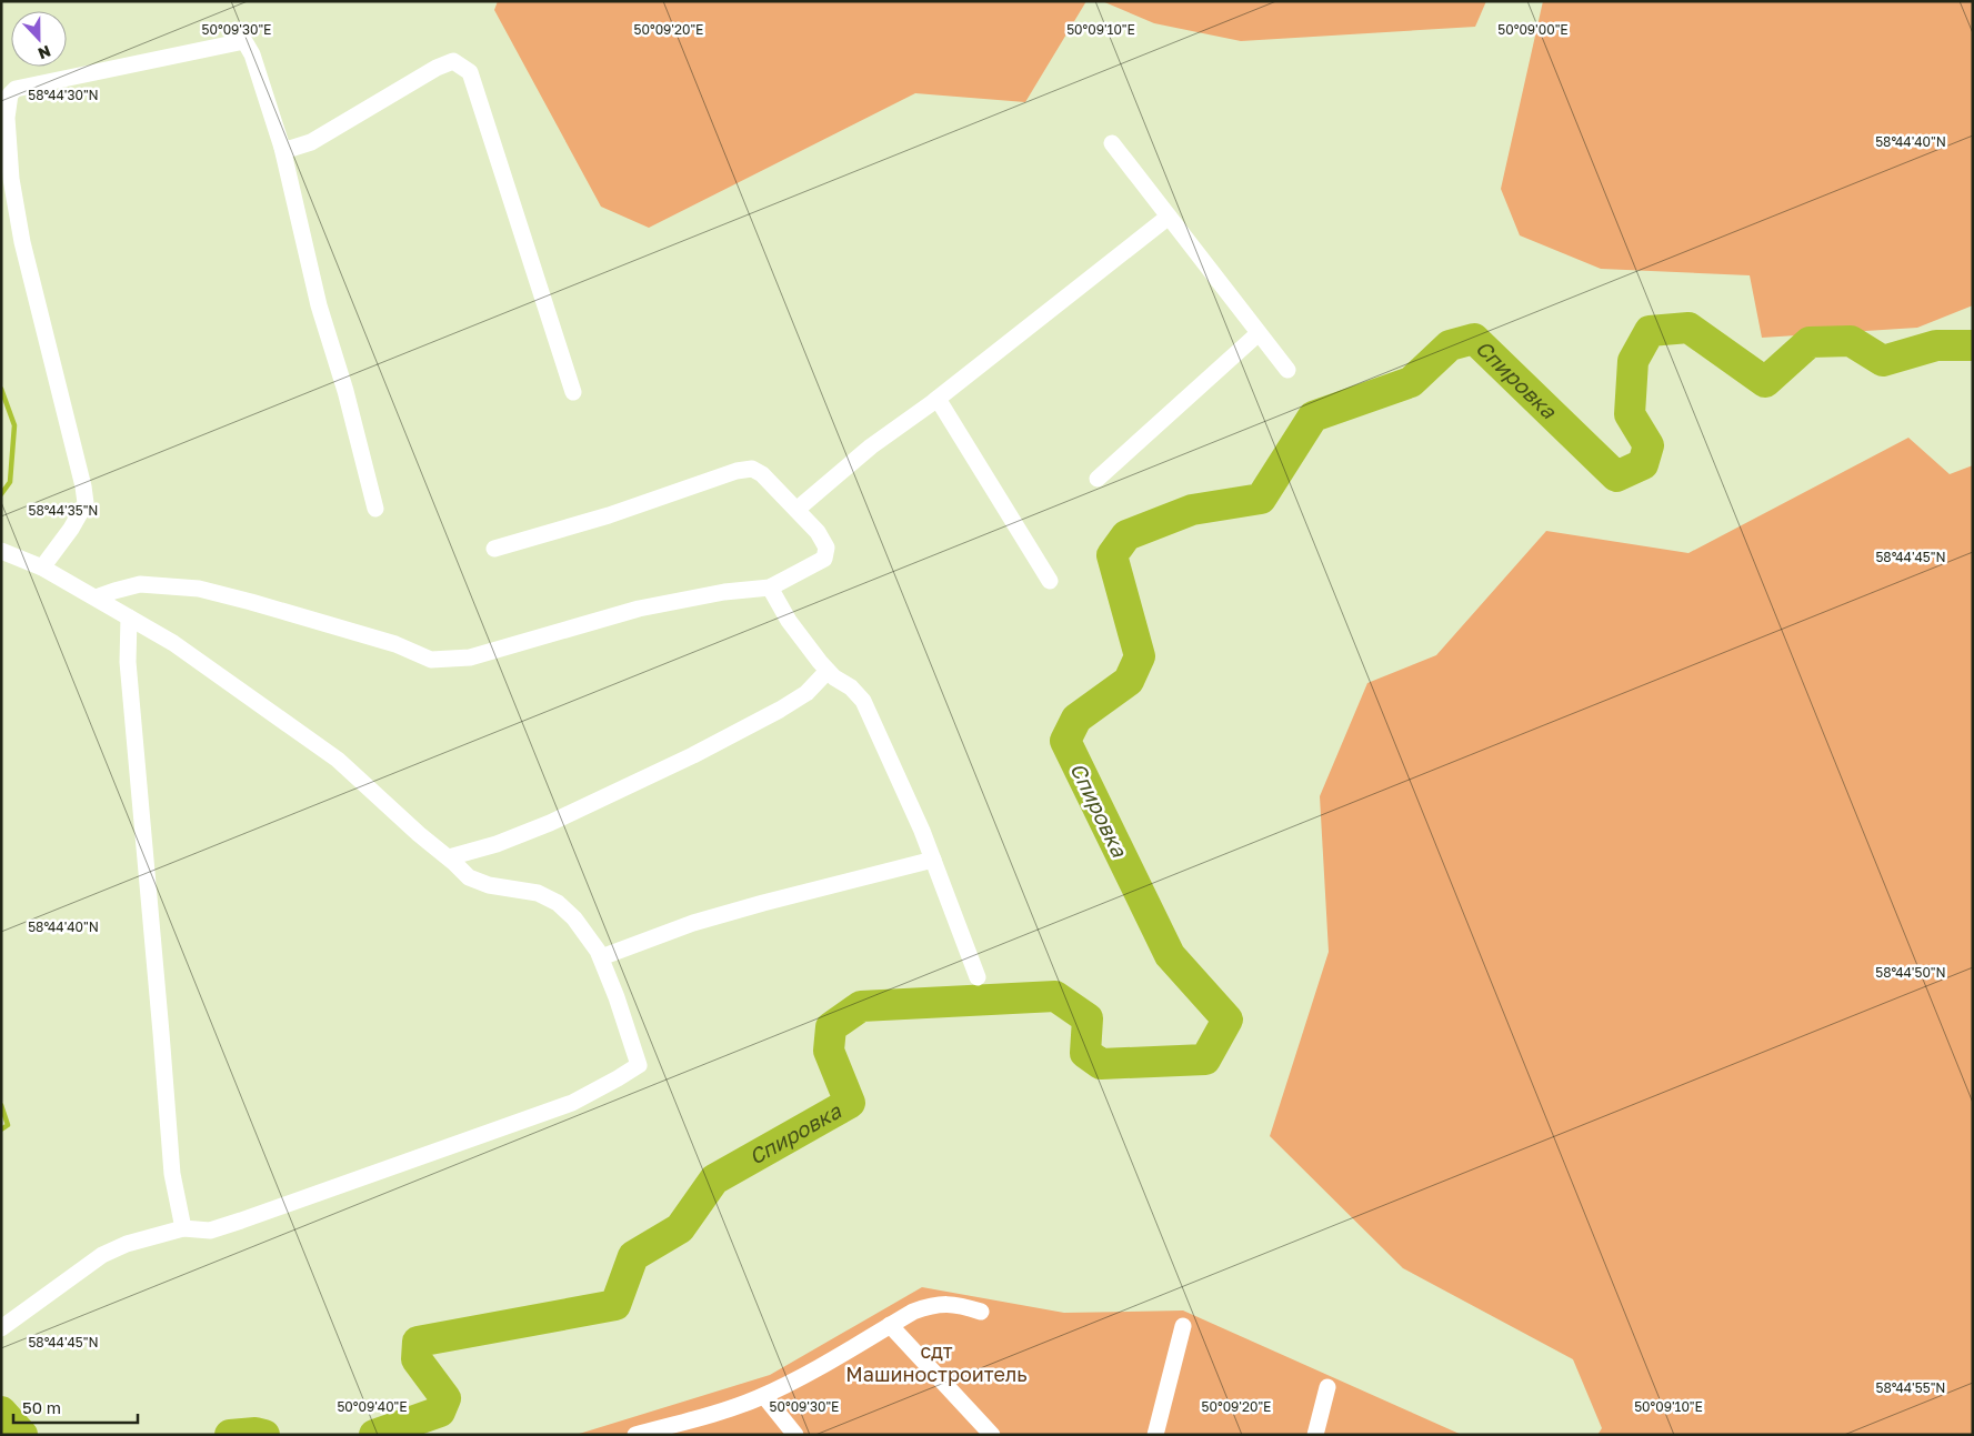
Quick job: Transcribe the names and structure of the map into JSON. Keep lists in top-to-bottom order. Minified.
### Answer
{"water":["Спировка"],"parks":["сдт Машиностроитель"],"scale_bar":"50 m","north":"bottom","coordinates":["50°09'30\"E","50°09'20\"E","50°09'10\"E","50°09'00\"E","58°44'30\"N","58°44'40\"N","58°44'35\"N","58°44'45\"N","58°44'50\"N","58°44'55\"N","50°09'40\"E"]}
